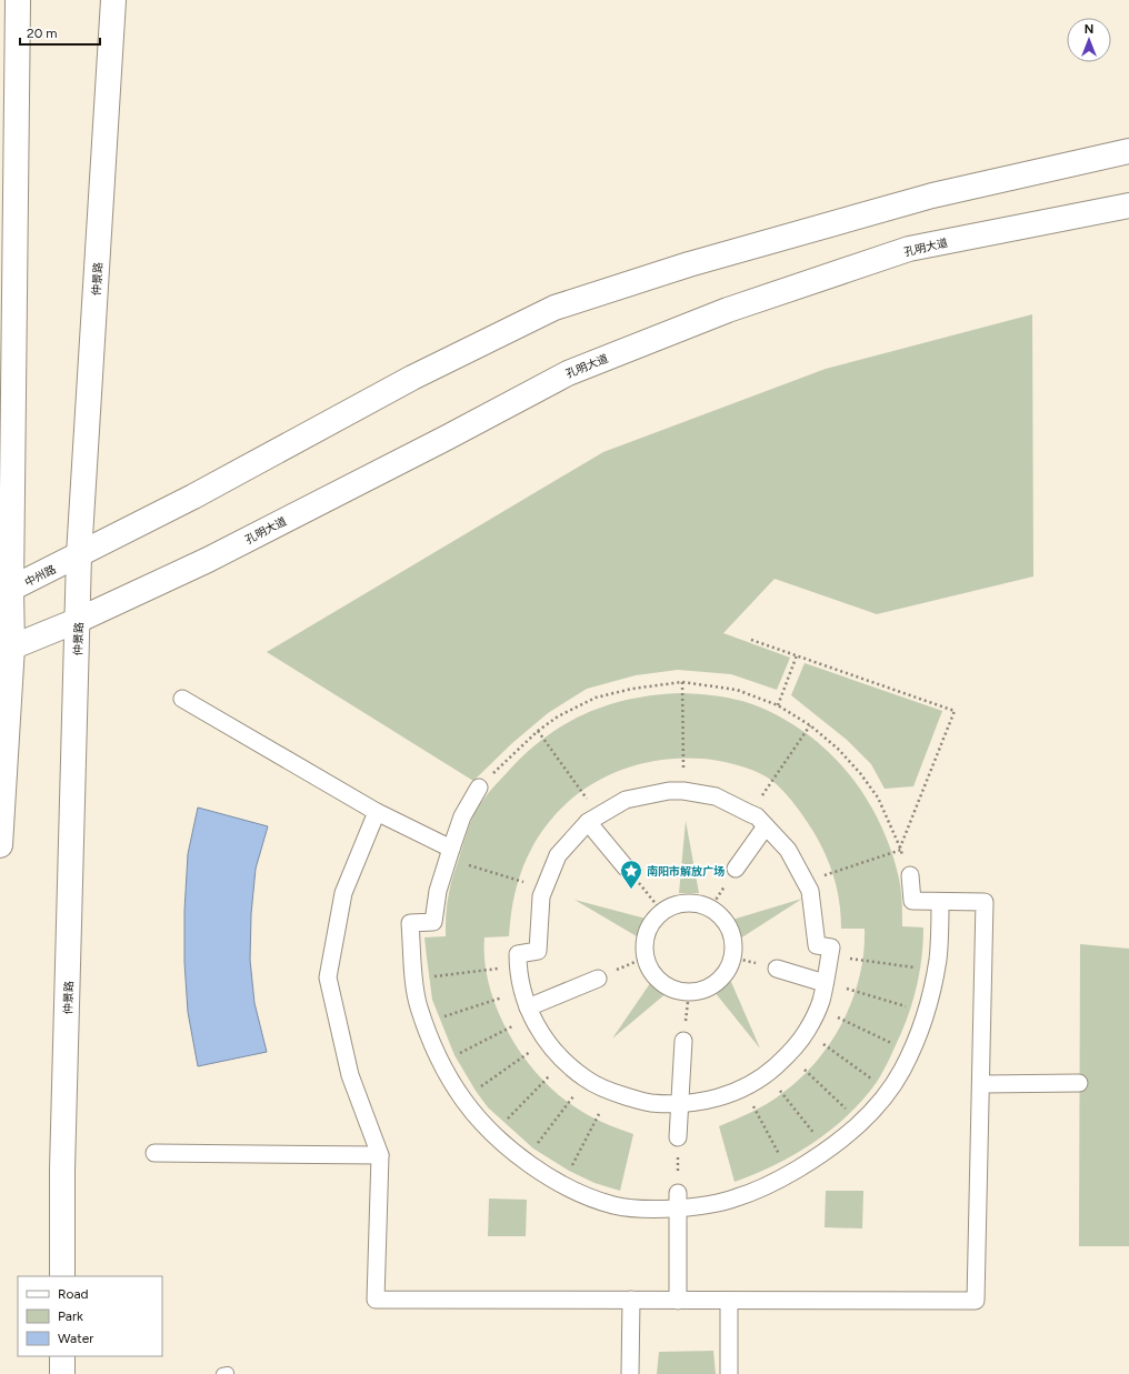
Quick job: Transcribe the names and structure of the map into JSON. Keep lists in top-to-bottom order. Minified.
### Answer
{"streets":{"main road":["孔明大道","仲景路","中州路"]},"crossings":[["孔明大道","仲景路"],["仲景路","中州路"]],"places":{"place":["南阳市解放广场"]},"legend":["Road","Park","Water"],"scale_bar":"20 m","north":"top"}
